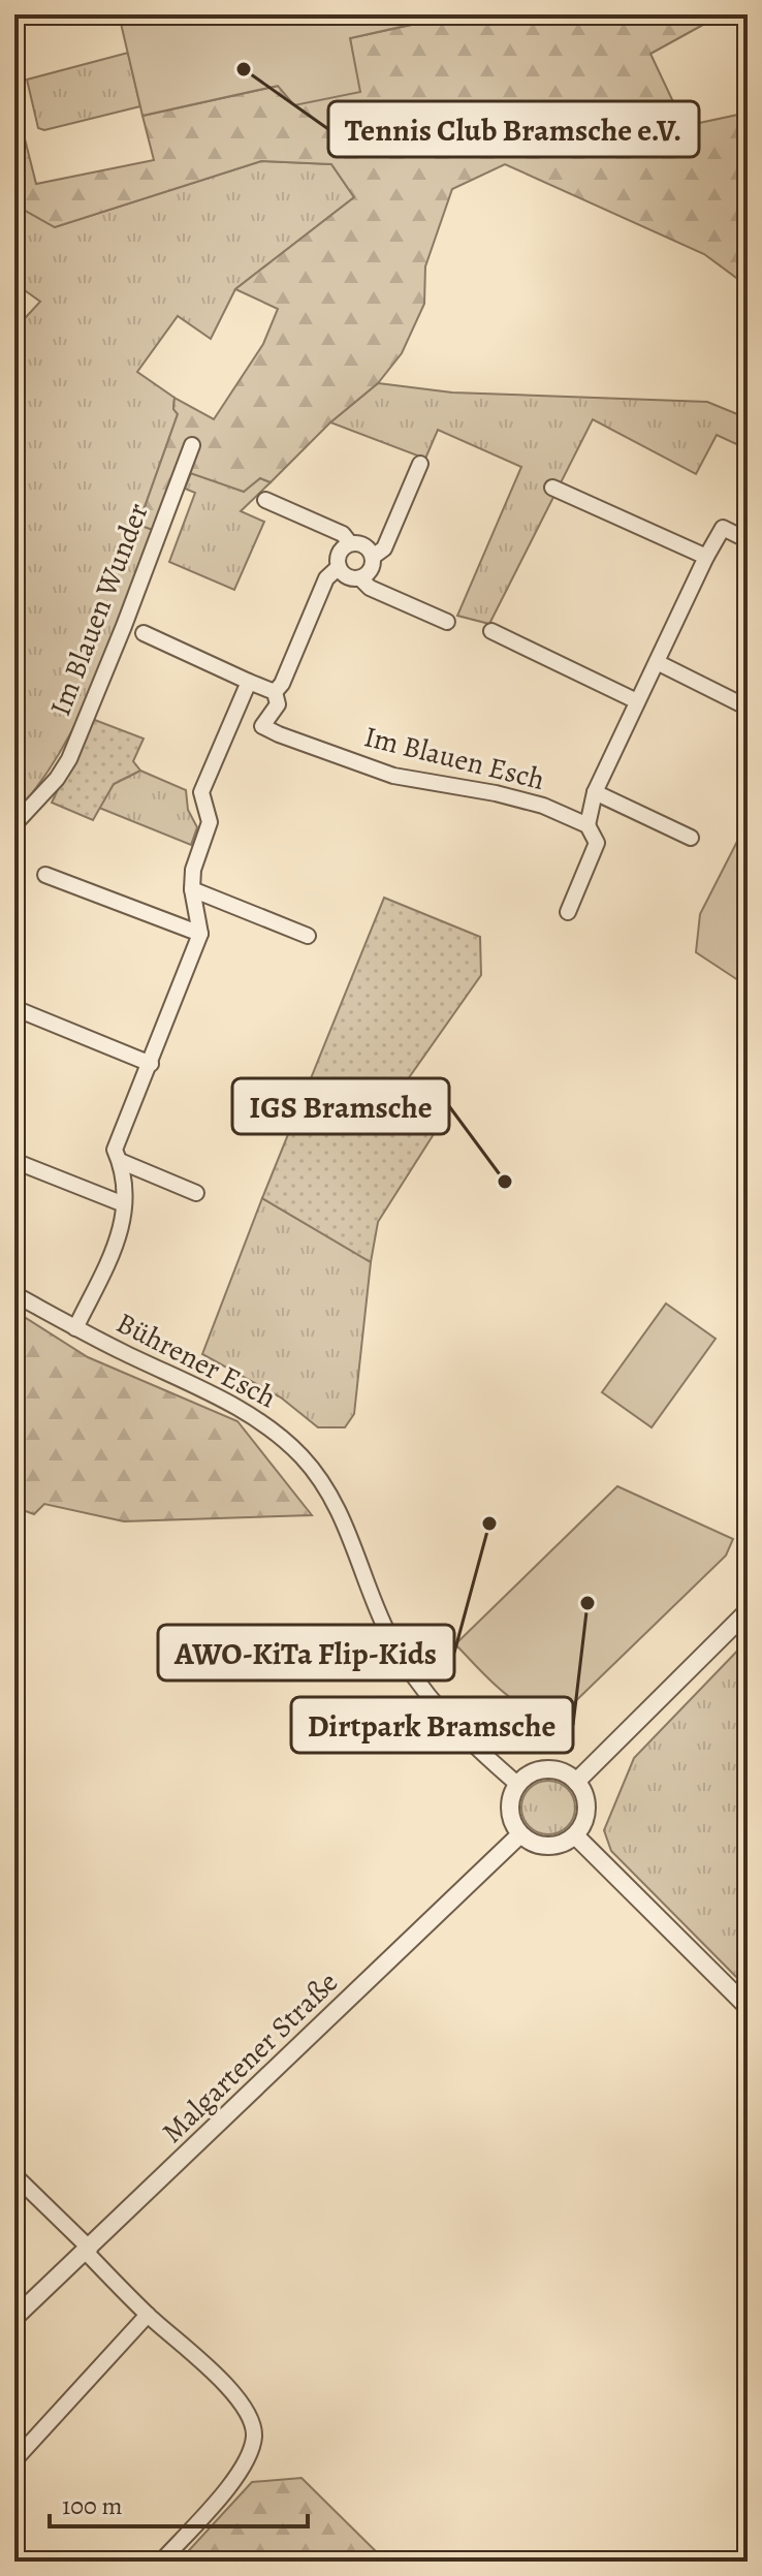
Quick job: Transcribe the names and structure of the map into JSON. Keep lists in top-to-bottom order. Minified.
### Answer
{"streets":{"street":["Im Blauen Wunder","Im Blauen Esch","Bührener Esch","Malgartener Straße"]},"crossings":[["Bührener Esch","Malgartener Straße"]],"places":["Tennis Club Bramsche e.V.","IGS Bramsche","AWO-KiTa Flip-Kids","Dirtpark Bramsche"],"scale_bar":"100 m"}
